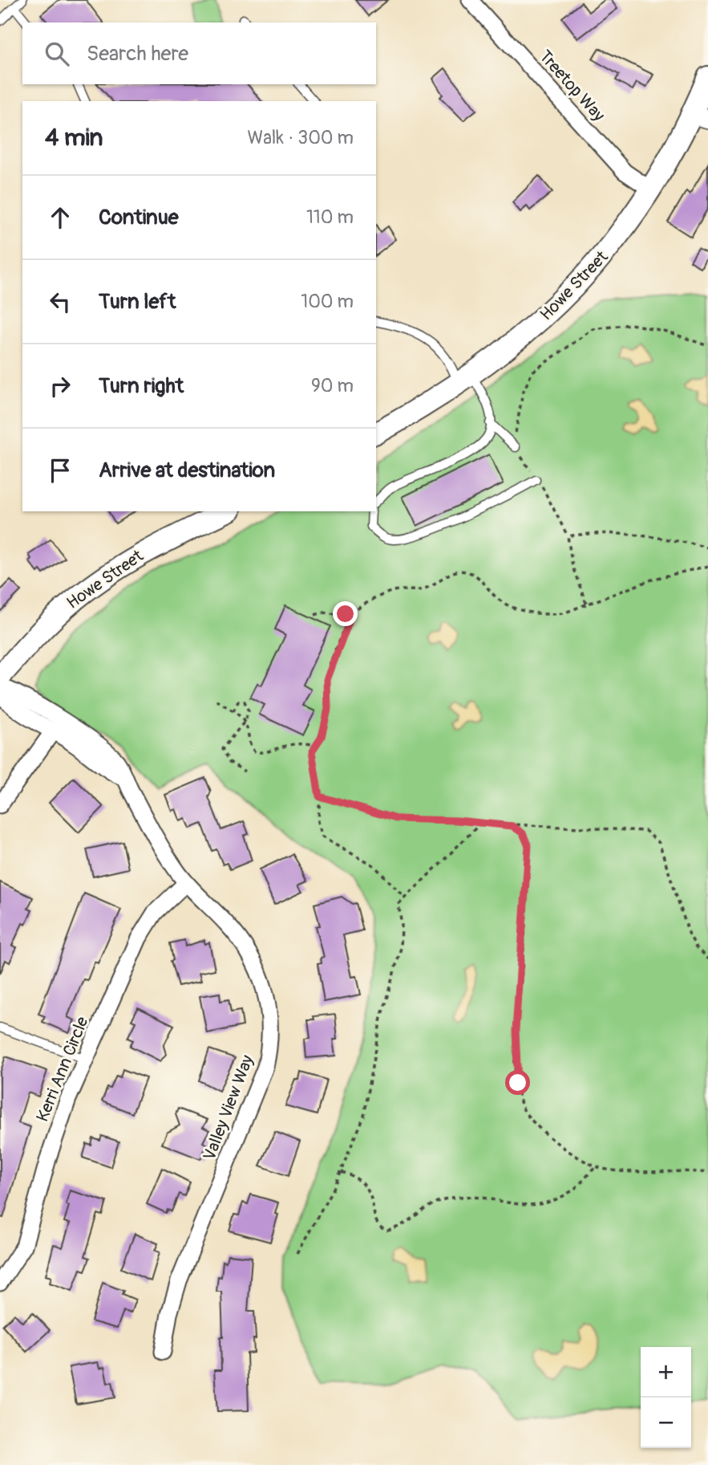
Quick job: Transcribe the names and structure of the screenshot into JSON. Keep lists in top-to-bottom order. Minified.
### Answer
{"streets":{"main road":["Howe Street"],"street":["Treetop Way","Kerri Ann Circle","Valley View Way"]},"crossings":[["Treetop Way","Howe Street"],["Kerri Ann Circle","Valley View Way"]],"page":{"search":"Search here","heading":["4 min","Walk · 300 m"],"list":[["Continue","110 m"],["Turn left","100 m"],["Turn right","90 m"],"Arrive at destination"],"map_buttons":["+","−"]}}
